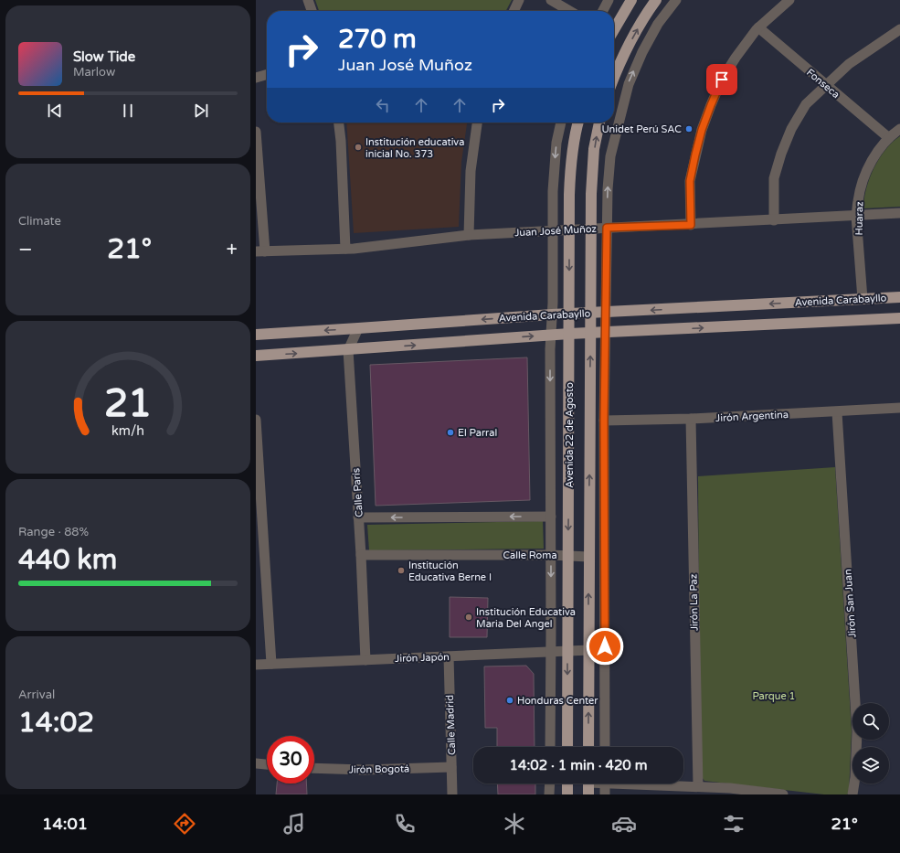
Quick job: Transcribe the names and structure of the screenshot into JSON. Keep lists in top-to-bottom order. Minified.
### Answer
{"streets":{"main road":["Avenida Carabayllo","Avenida 22 de Agosto"],"street":["Fonseca","Huaraz","Juan José Muñoz","Jirón Argentina","Calle París","Calle Roma","Jirón La Paz","Jirón San Juan","Jirón Japón","Calle Madrid","Jirón Bogotá"]},"crossings":[["Fonseca","Huaraz"],["Huaraz","Juan José Muñoz"],["Huaraz","Avenida Carabayllo"],["Juan José Muñoz","Avenida 22 de Agosto"],["Avenida Carabayllo","Avenida 22 de Agosto"],["Avenida Carabayllo","Calle París"],["Jirón Argentina","Jirón La Paz"],["Jirón Argentina","Jirón San Juan"],["Avenida 22 de Agosto","Calle Roma"],["Avenida 22 de Agosto","Jirón Japón"],["Calle París","Calle Roma"],["Calle París","Jirón Japón"],["Jirón Japón","Calle Madrid"],["Calle Madrid","Jirón Bogotá"]],"parks":["Parque 1"],"places":["Unidet Perú SAC","Institución educativa inicial No. 373","El Parral","Institución Educativa Berne I","Institución Educativa Maria Del Angel","Honduras Center"],"page":{"turn":["270 m","Juan José Muñoz"],"song":["Slow Tide","Marlow"],"tile":["Climate",["Range · 88%","440 km"],["Arrival","14:02"]],"heat":["−","21°","+"],"limit":"30","trip":"14:02 · 1 min · 420 m","tabs":["14:01","21°"],"gauge":["21","km/h"]}}
